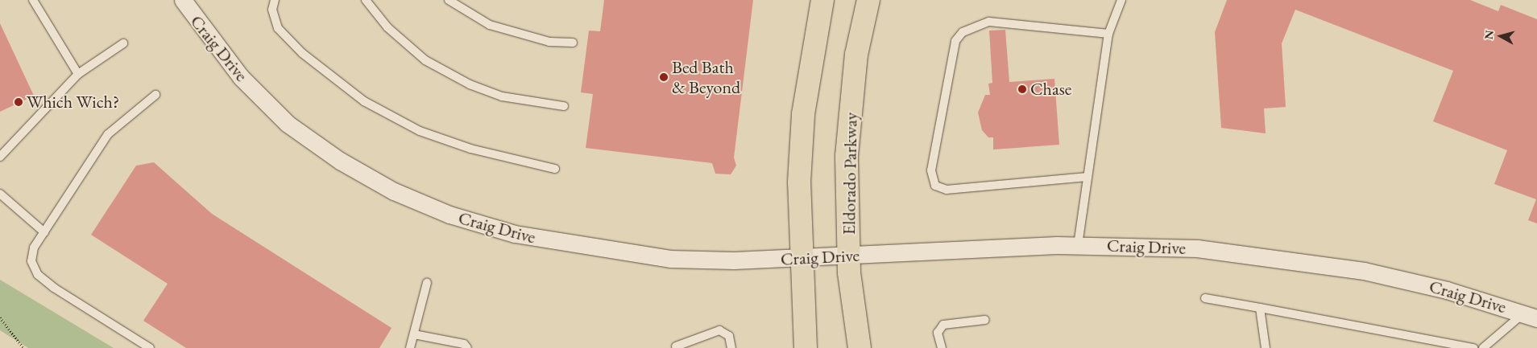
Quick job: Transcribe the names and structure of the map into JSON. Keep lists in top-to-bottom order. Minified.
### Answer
{"streets":{"main road":["Eldorado Parkway"],"street":["Craig Drive"]},"crossings":[["Craig Drive","Eldorado Parkway"]],"places":["Bed Bath & Beyond","Chase","Which Wich?"],"north":"left"}
